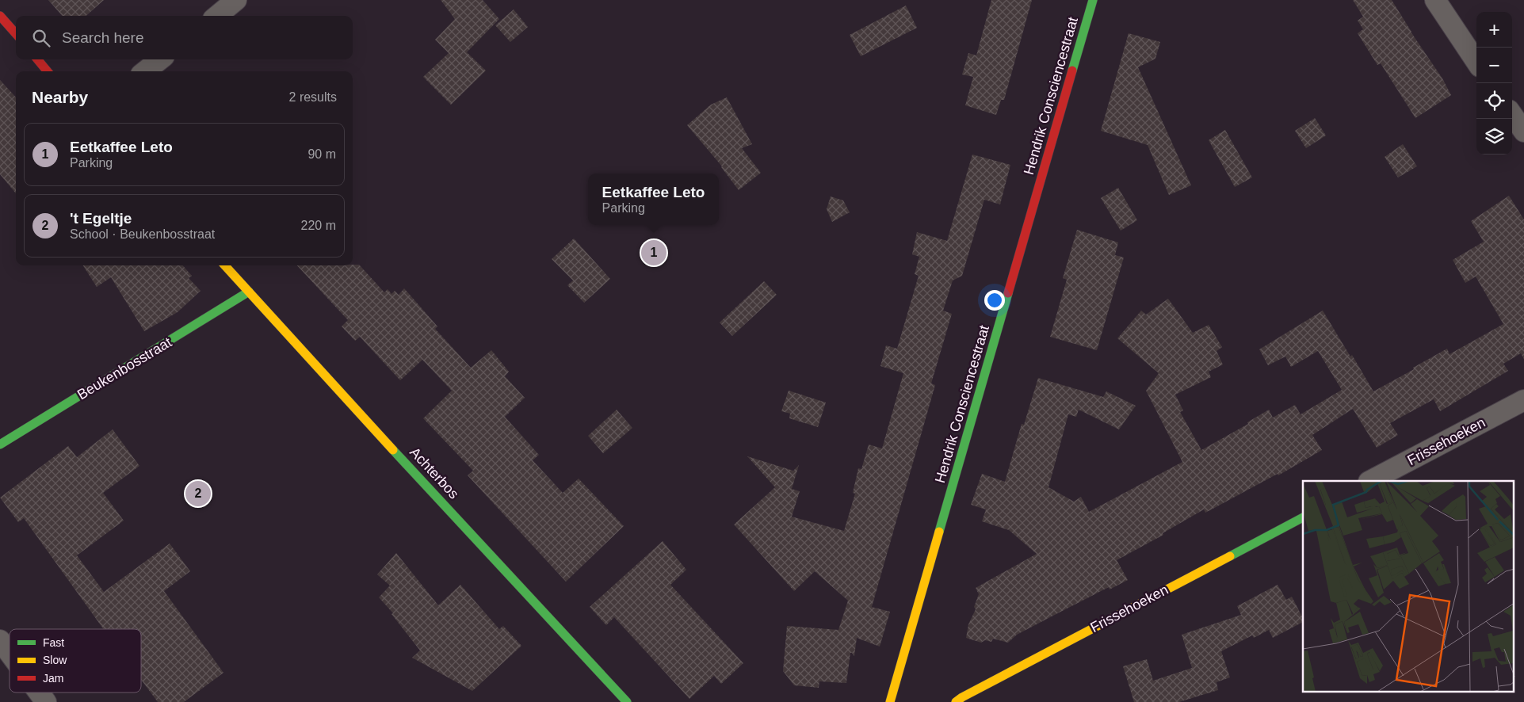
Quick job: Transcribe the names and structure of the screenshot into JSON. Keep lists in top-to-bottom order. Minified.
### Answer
{"streets":{"street":["Hendrik Consciencestraat","Beukenbosstraat","Frissehoeken","Achterbos"]},"crossings":[["Beukenbosstraat","Achterbos"]],"legend":["Fast","Slow","Jam"],"page":{"map_buttons":["+","−"],"search":"Search here","heading":["Nearby","2 results"],"list":[{"mark":"1","name":"Eetkaffee Leto","note":"Parking","value":"90 m"},{"mark":"2","name":"'t Egeltje","note":"School · Beukenbosstraat","value":"220 m"}],"popup":["Eetkaffee Leto","Parking"],"pins":["1","2"]}}
